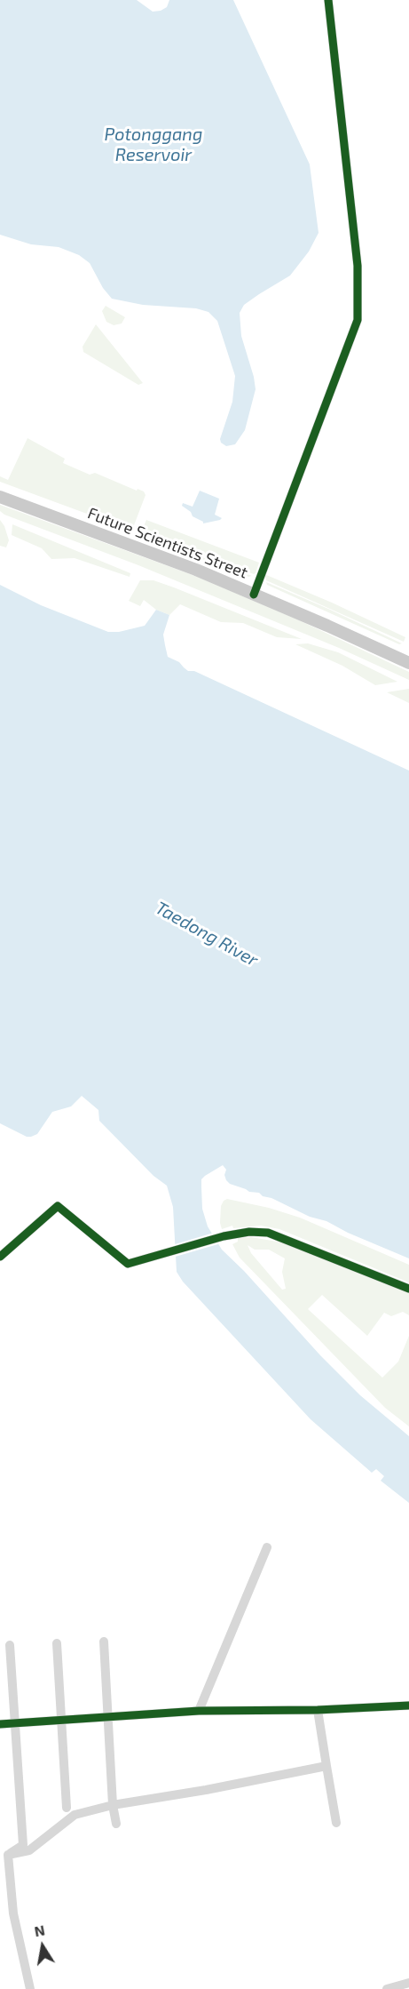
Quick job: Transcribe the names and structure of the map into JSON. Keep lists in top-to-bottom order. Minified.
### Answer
{"streets":{"main road":["Future Scientists Street"]},"water":["Potonggang Reservoir","Taedong River"],"north":"top"}
